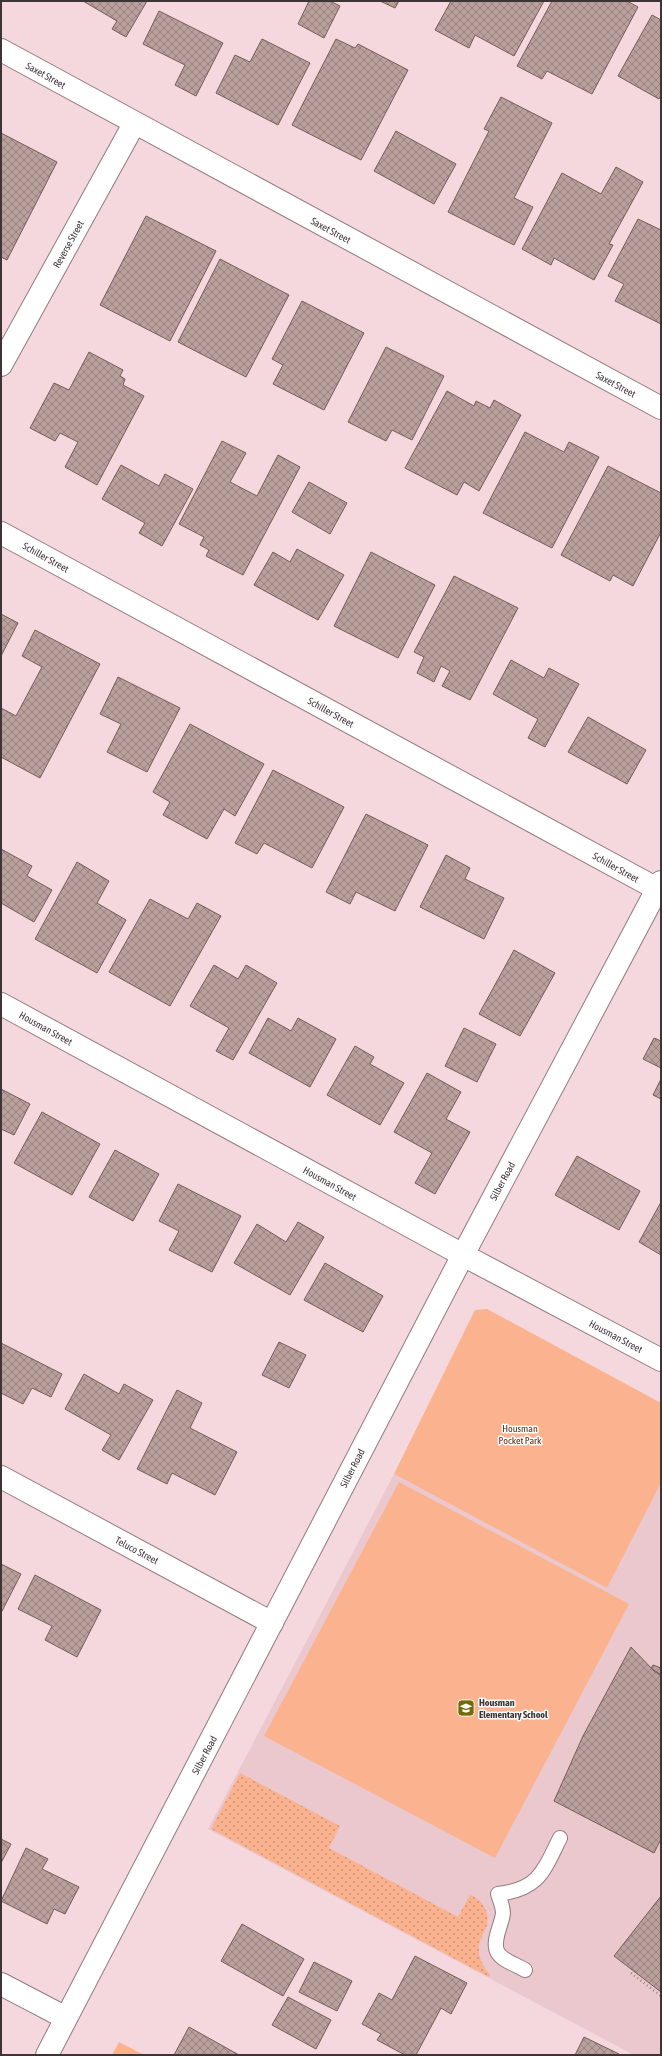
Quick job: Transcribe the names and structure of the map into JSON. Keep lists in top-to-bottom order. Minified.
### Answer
{"streets":{"street":["Saxet Street","Reverse Street","Schiller Street","Housman Street","Silber Road","Teluco Street"]},"crossings":[["Saxet Street","Reverse Street"],["Schiller Street","Silber Road"],["Housman Street","Silber Road"],["Silber Road","Teluco Street"]],"parks":["Housman Pocket Park"],"places":{"school or university":["Housman Elementary School"]}}
